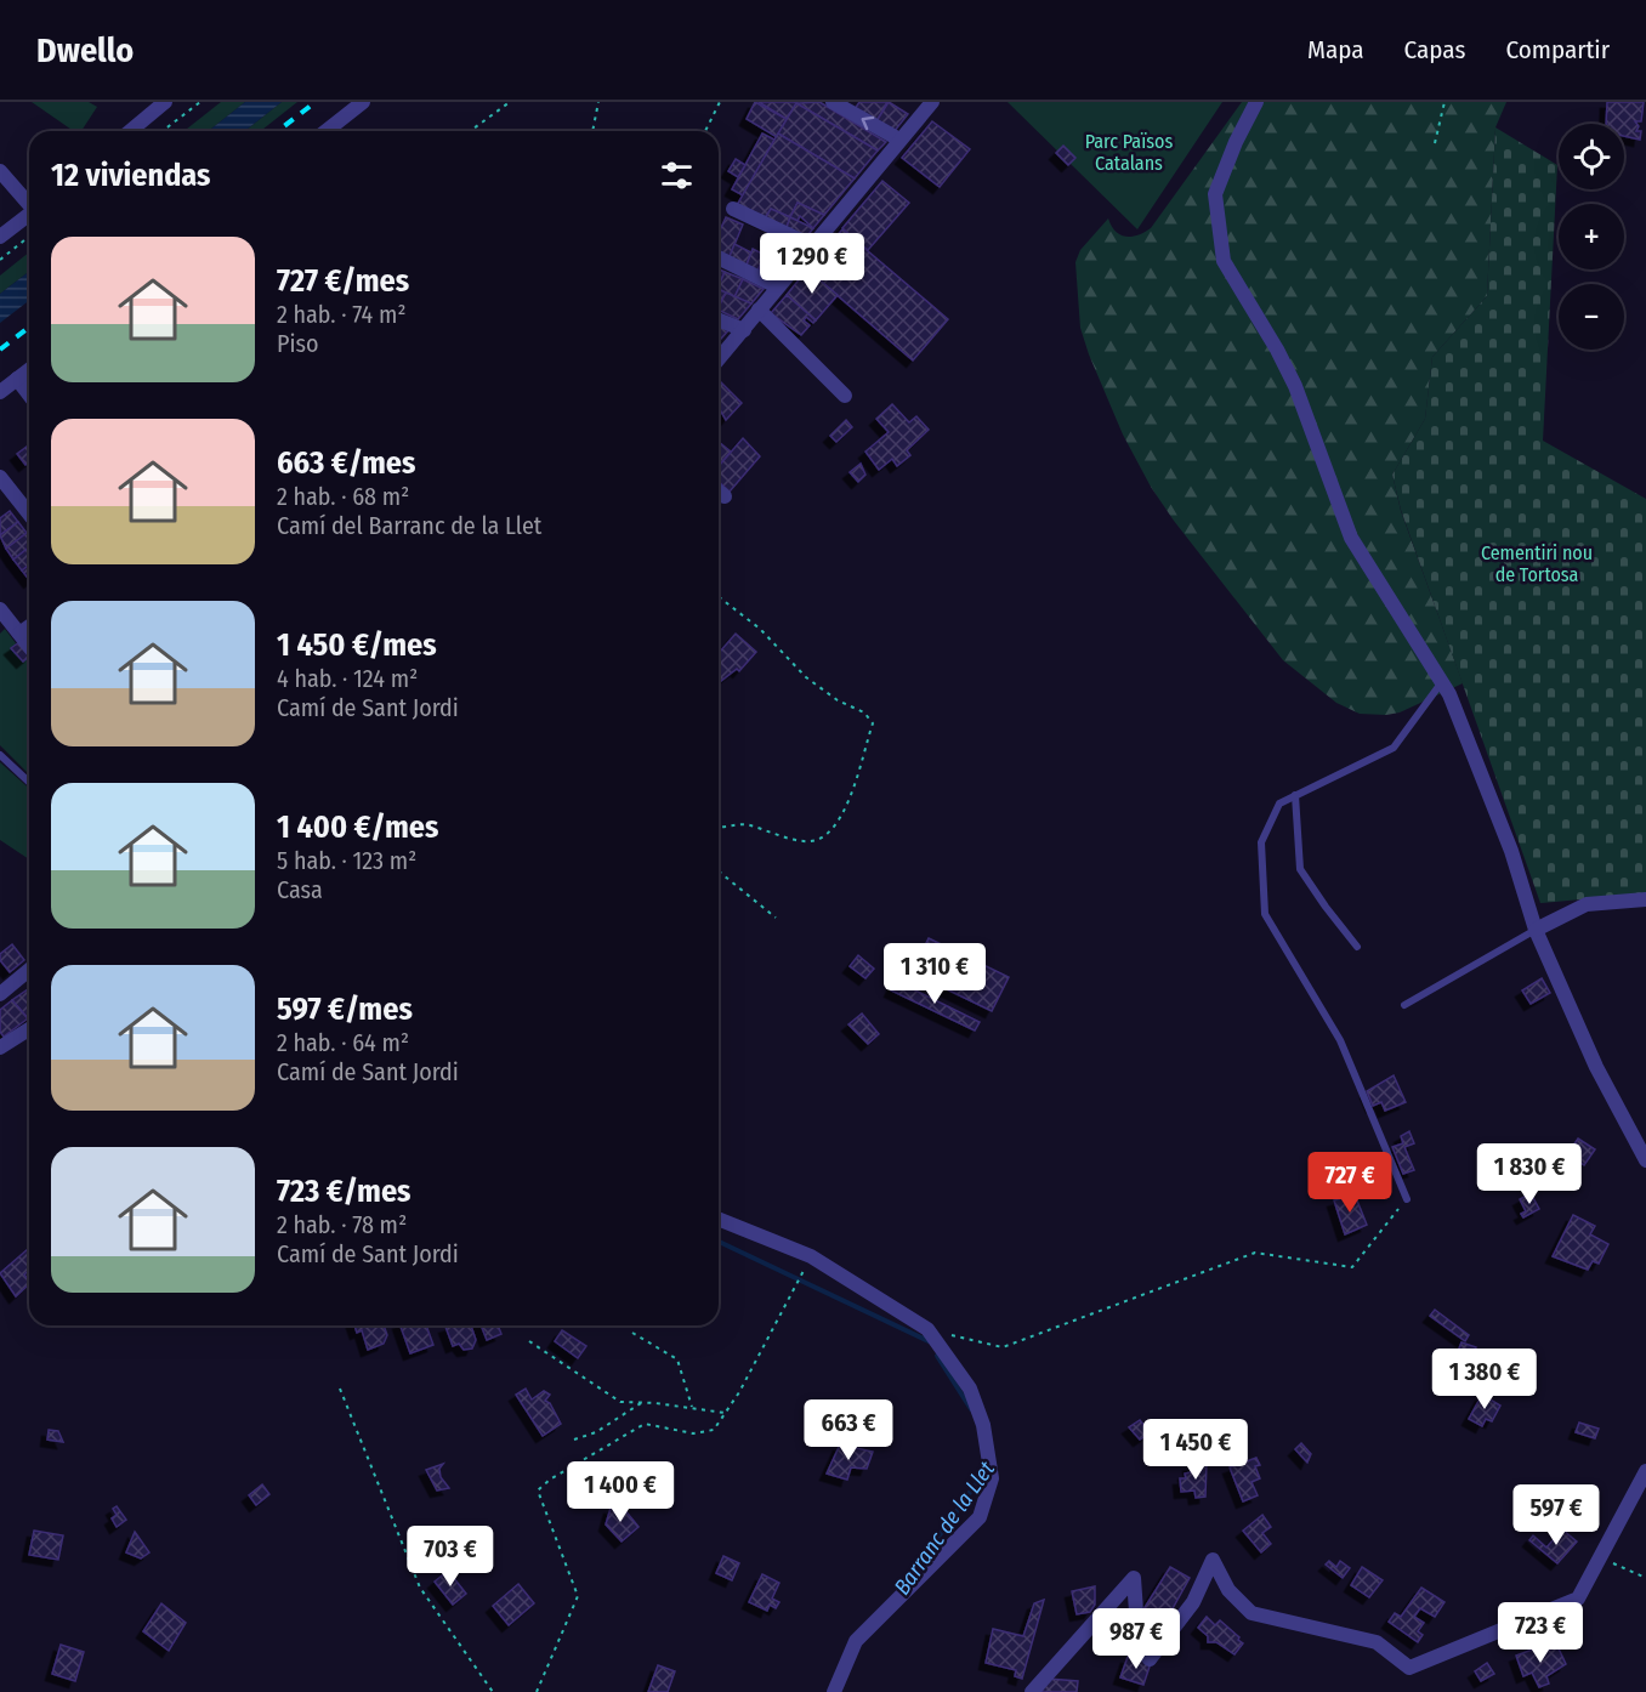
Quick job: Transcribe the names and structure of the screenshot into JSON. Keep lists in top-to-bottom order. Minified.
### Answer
{"water":["Barranc de la Llet"],"parks":["Parc Països Catalans","Cementiri nou de Tortosa"],"page":{"header":"Dwello","nav":["Mapa","Capas","Compartir"],"map_buttons":["+","−"],"heading":"12 viviendas","list":[{"name":"727 €/mes","note":"2 hab. · 74 m² · Piso"},{"name":"663 €/mes","note":"2 hab. · 68 m² · Camí del Barranc de la Llet"},{"name":"1 450 €/mes","note":"4 hab. · 124 m² · Camí de Sant Jordi"},{"name":"1 400 €/mes","note":"5 hab. · 123 m² · Casa"},{"name":"597 €/mes","note":"2 hab. · 64 m² · Camí de Sant Jordi"},{"name":"723 €/mes","note":"2 hab. · 78 m² · Camí de Sant Jordi"}],"price":["1 290 €","1 310 €","1 830 €","727 €","1 380 €","663 €","1 450 €","1 400 €","597 €","703 €","723 €","987 €"]}}
